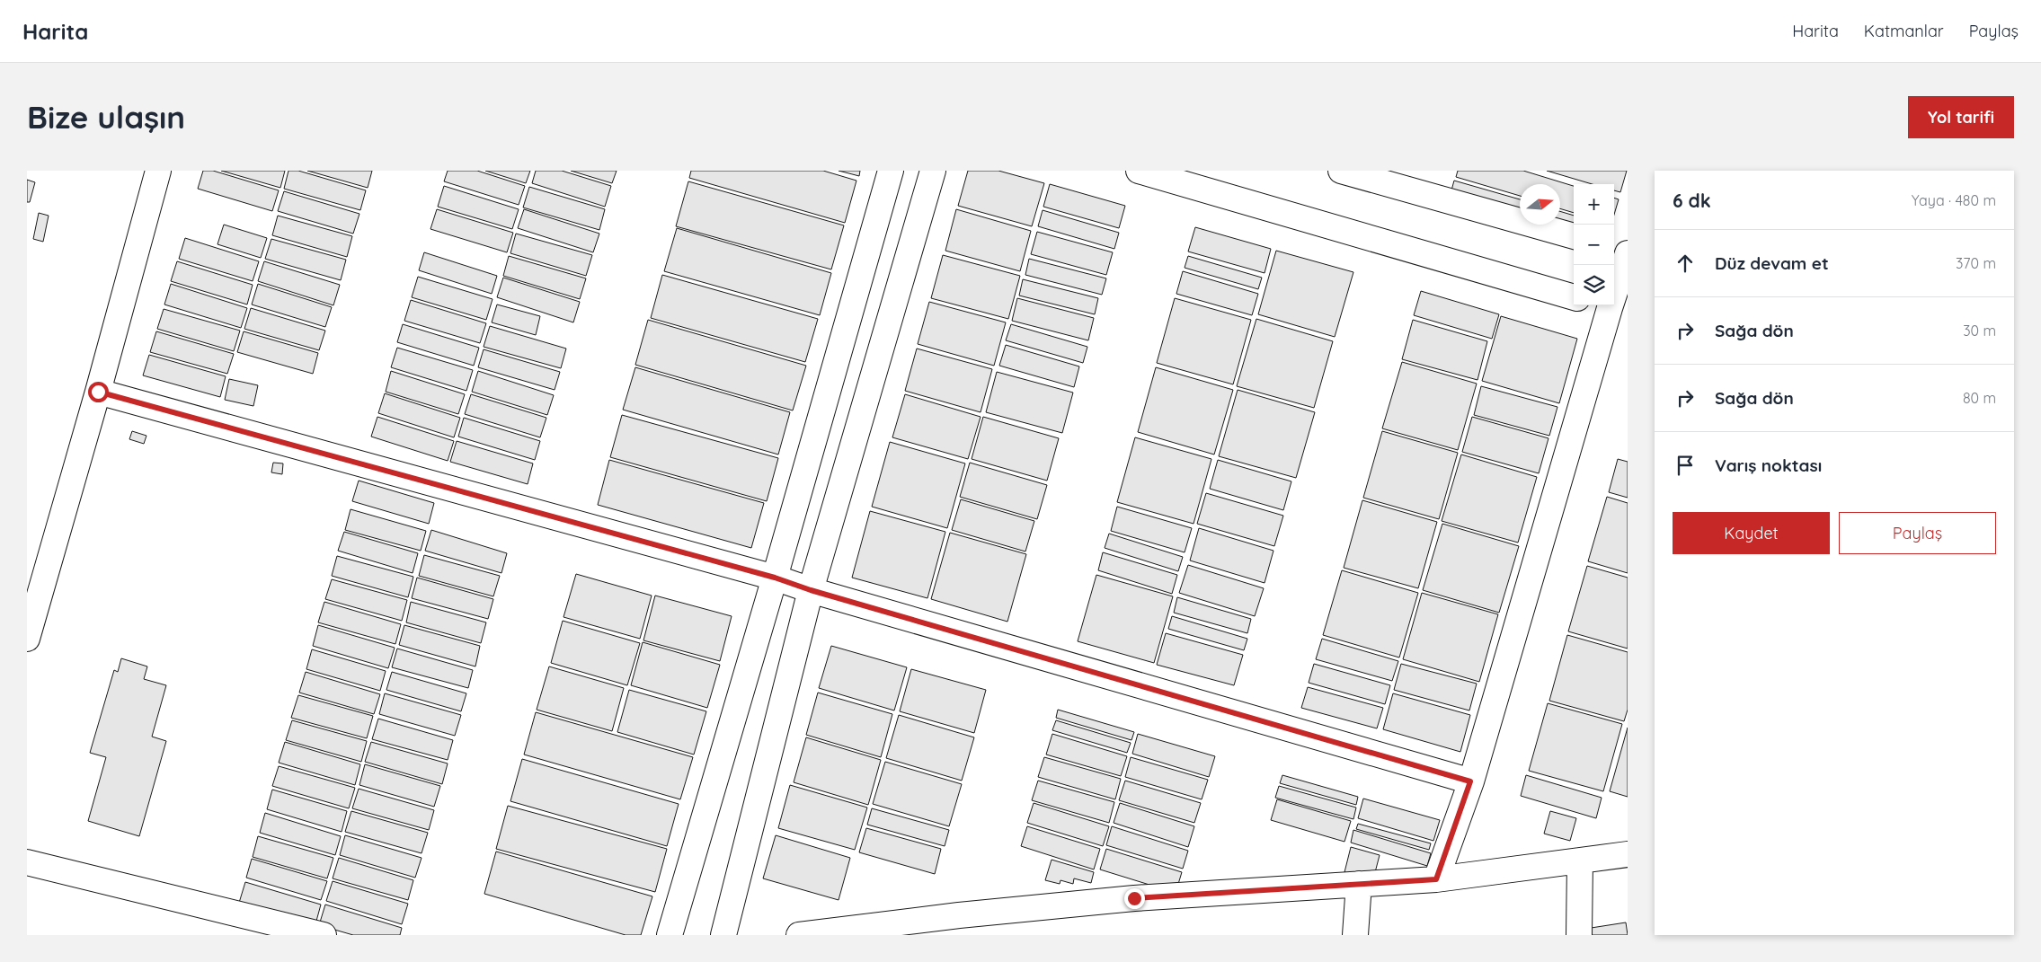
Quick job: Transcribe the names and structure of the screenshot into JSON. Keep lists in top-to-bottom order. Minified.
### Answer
{"north":"right","page":{"header":"Harita","nav":["Harita","Katmanlar","Paylaş"],"buttons":["Yol tarifi",["Kaydet","Paylaş"]],"title":"Bize ulaşın","heading":["6 dk","Yaya · 480 m"],"map_buttons":["+","−"],"list":[["Düz devam et","370 m"],["Sağa dön","30 m"],["Sağa dön","80 m"],"Varış noktası"]}}
